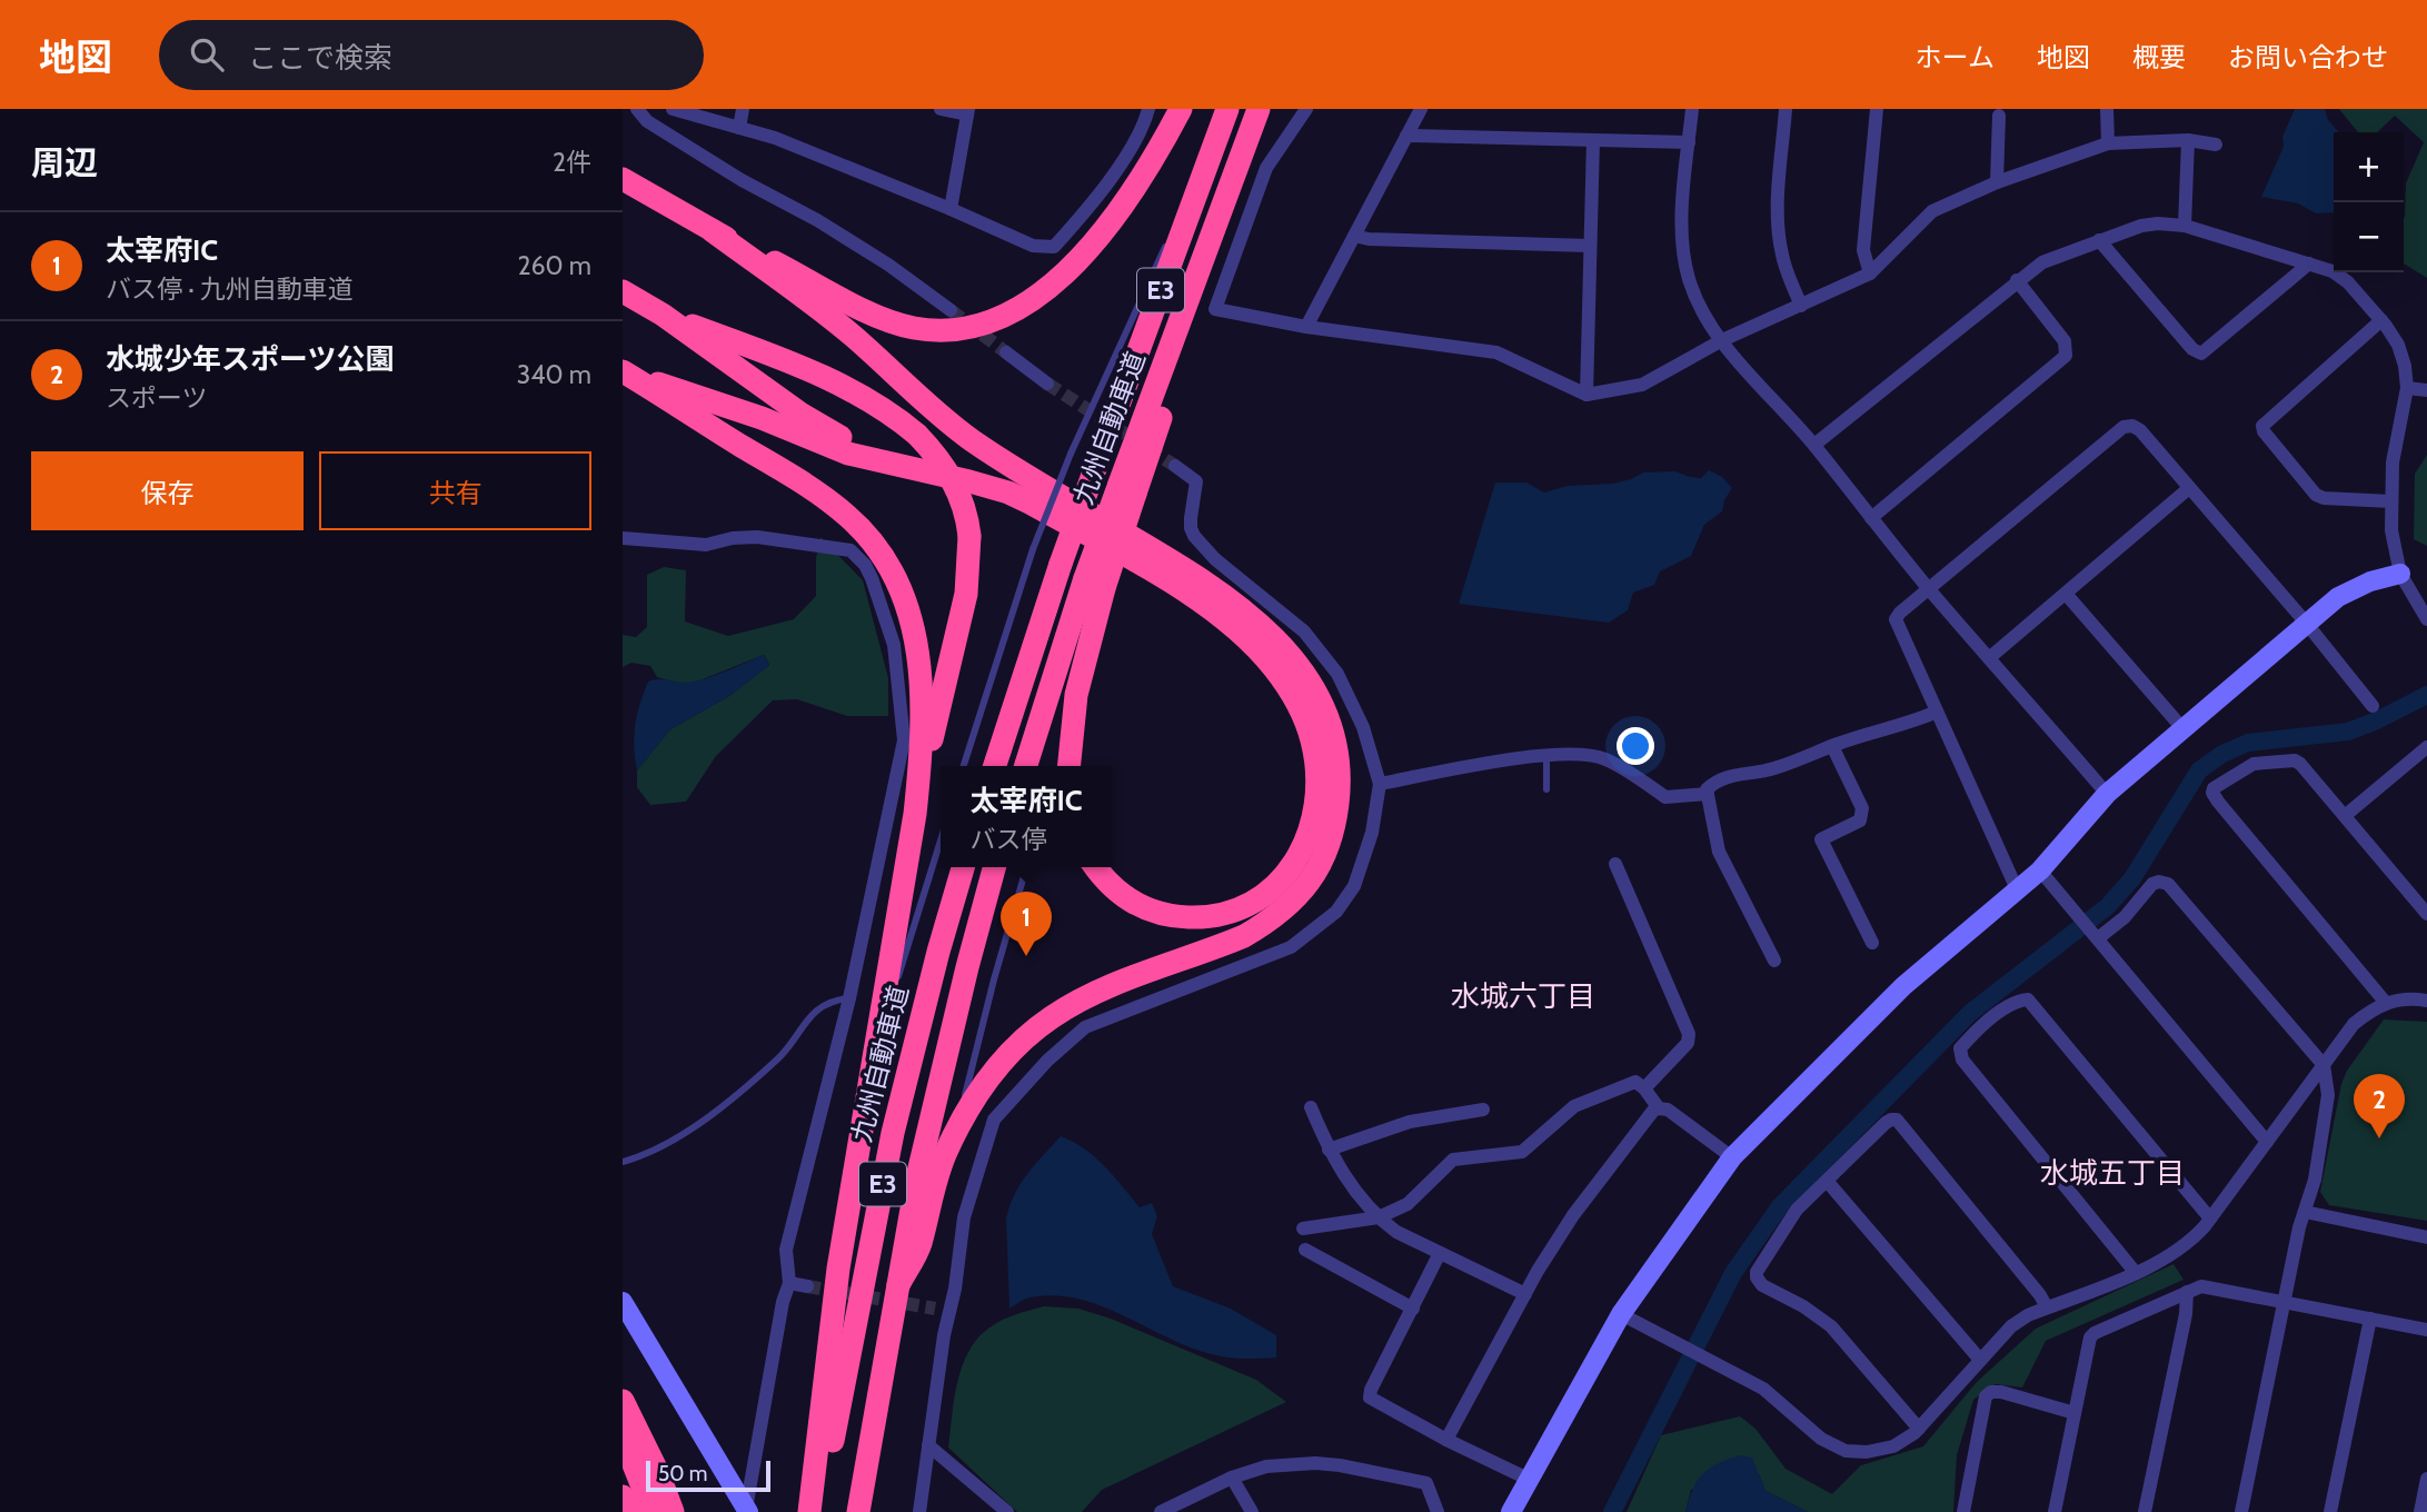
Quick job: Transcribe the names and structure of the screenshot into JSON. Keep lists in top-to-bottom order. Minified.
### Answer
{"streets":{"highway":["E3","九州自動車道"]},"districts":["水城六丁目","水城五丁目"],"scale_bar":"50 m","page":{"header":"地図","search":"ここで検索","nav":["ホーム","地図","概要","お問い合わせ"],"heading":["周辺","2件"],"map_buttons":["+","−"],"list":[{"mark":"1","name":"太宰府IC","note":"バス停 · 九州自動車道","value":"260 m"},{"mark":"2","name":"水城少年スポーツ公園","note":"スポーツ","value":"340 m"}],"buttons":["保存","共有"],"popup":["太宰府IC","バス停"],"pins":["1","2"],"scale":"50 m"}}
